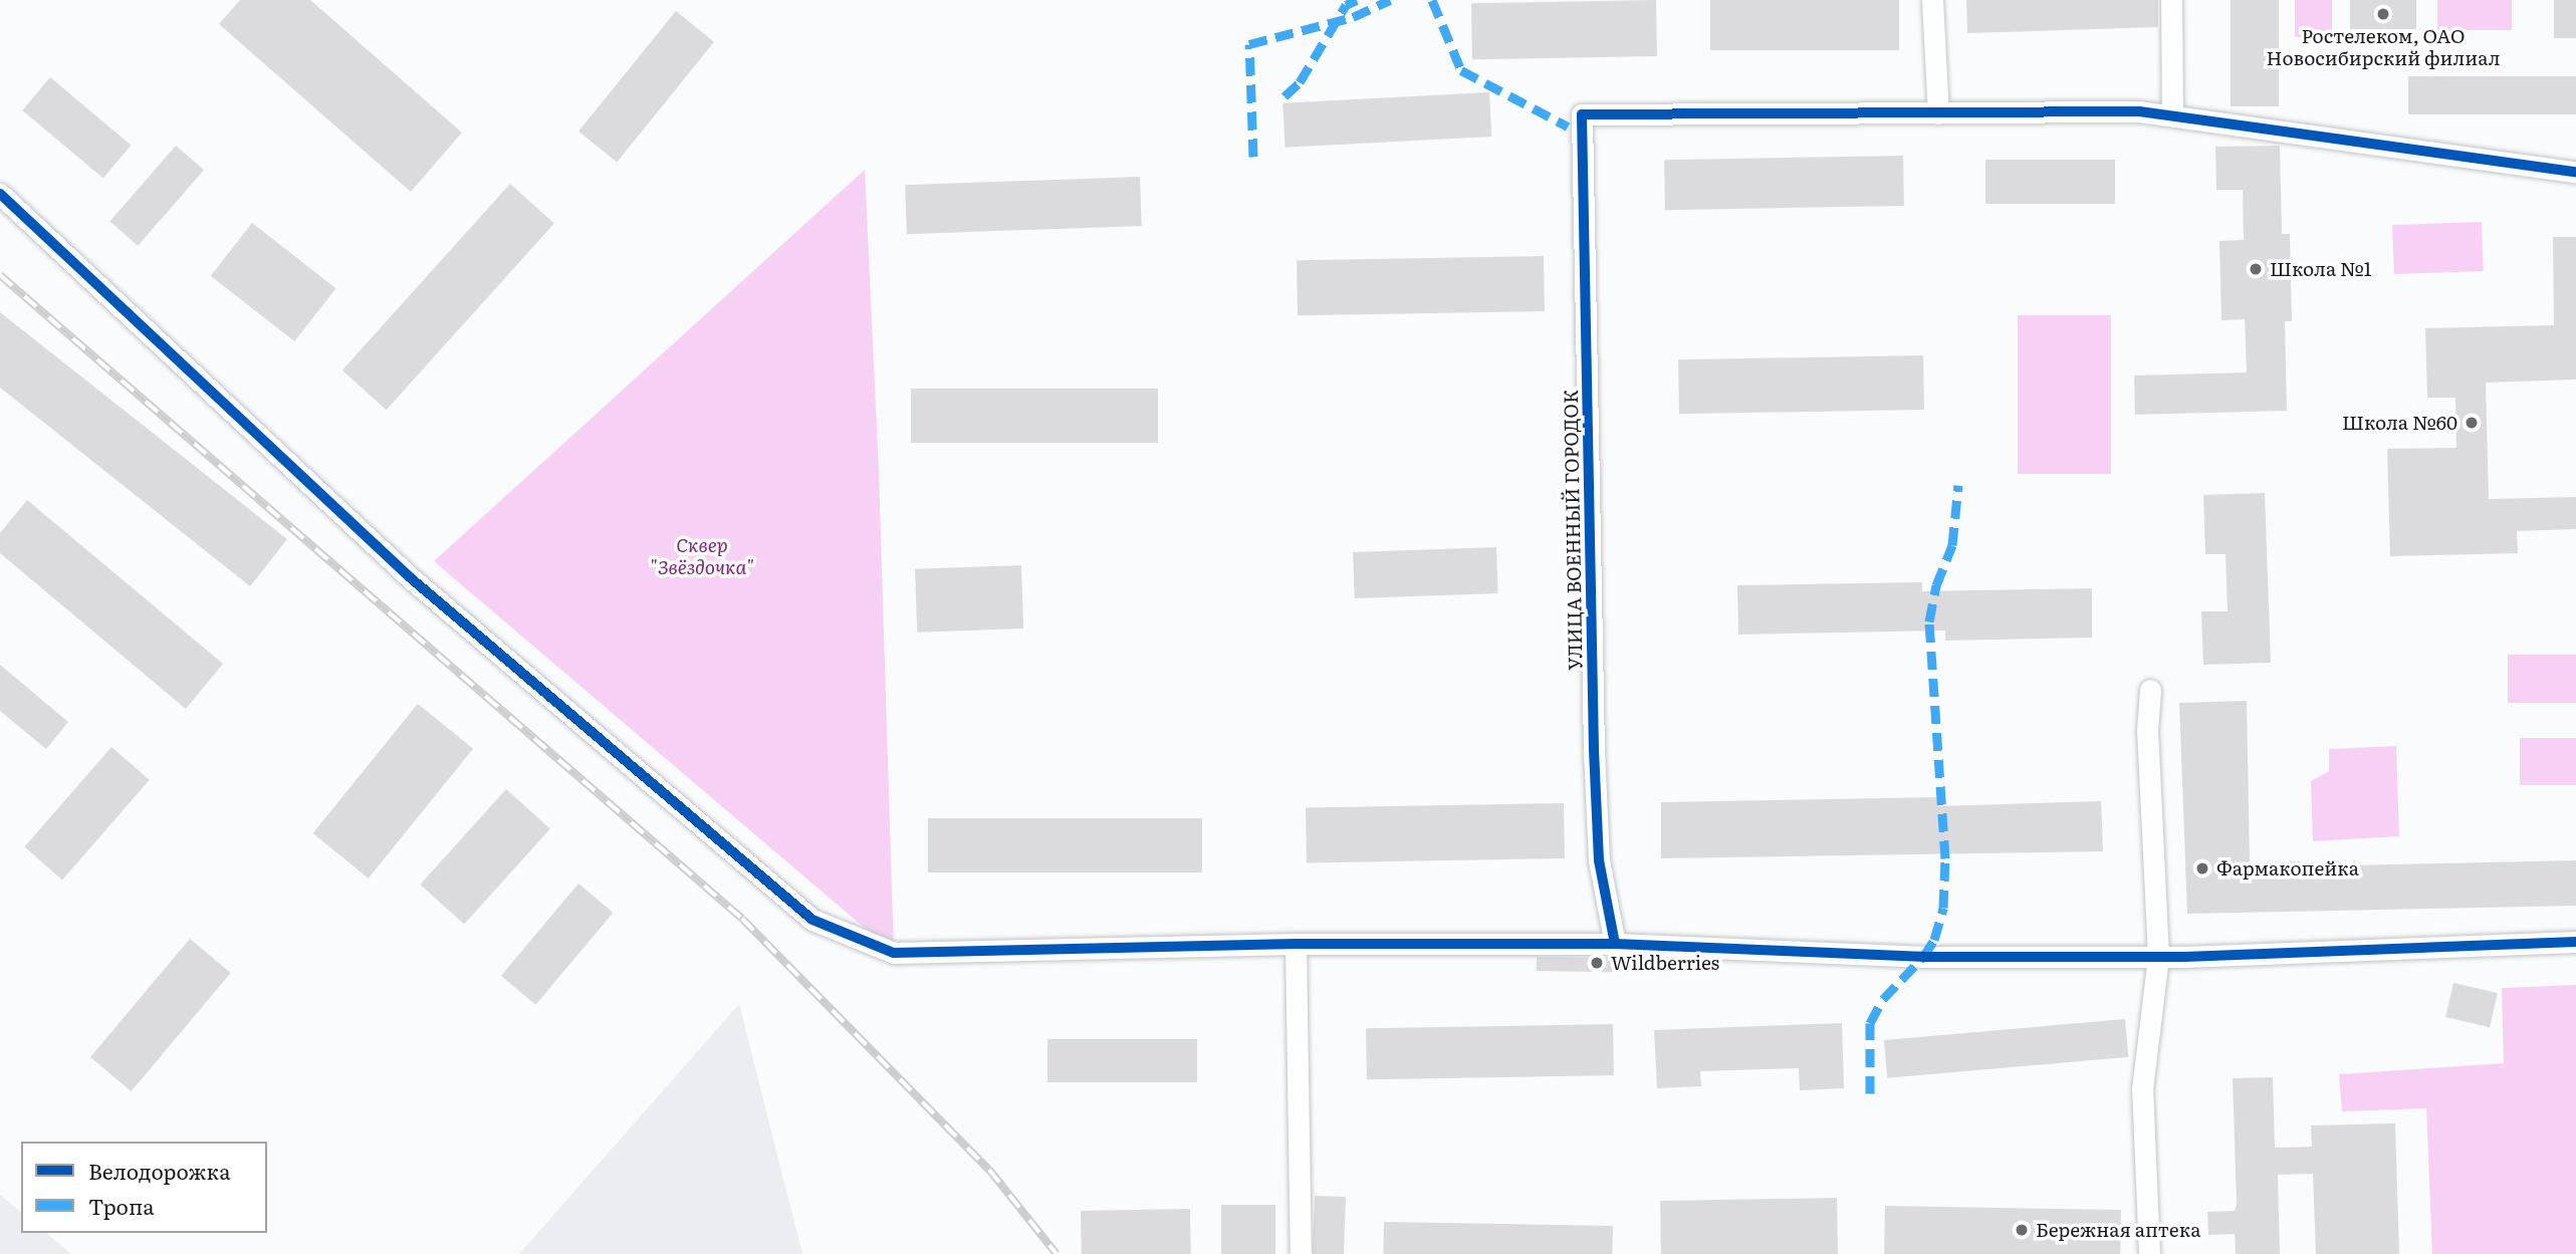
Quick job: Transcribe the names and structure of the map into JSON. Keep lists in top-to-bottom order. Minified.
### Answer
{"streets":{"street":["УЛИЦА ВОЕННЫЙ ГОРОДОК"]},"parks":["Сквер \"Звёздочка\""],"places":["Ростелеком, ОАО Новосибирский филиал","Школа №1","Школа №60","Фармакопейка","Wildberries","Бережная аптека"],"legend":["Велодорожка","Тропа"]}
